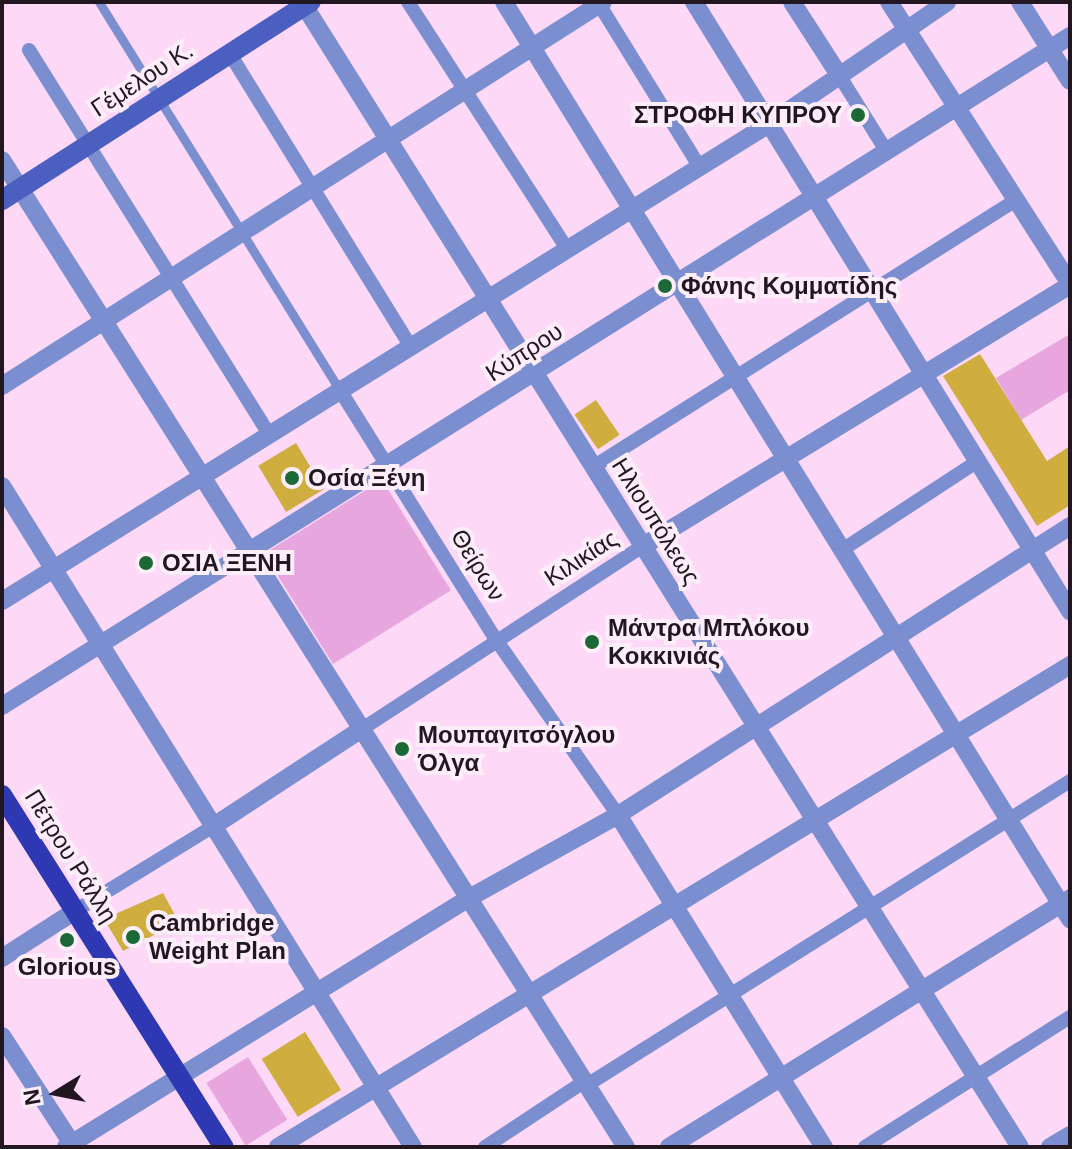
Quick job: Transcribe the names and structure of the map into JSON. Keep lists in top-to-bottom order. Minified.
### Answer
{"streets":{"main road":["Γέμελου Κ.","Πέτρου Ράλλη"],"street":["Κύπρου","Ηλιουπόλεως","Κιλικίας","Θείρων"]},"crossings":[["Γέμελου Κ.","Ηλιουπόλεως"],["Γέμελου Κ.","Θείρων"],["Κύπρου","Ηλιουπόλεως"],["Κύπρου","Θείρων"],["Ηλιουπόλεως","Κιλικίας"],["Κιλικίας","Θείρων"],["Κιλικίας","Πέτρου Ράλλη"]],"places":["ΣΤΡΟΦΗ ΚΥΠΡΟΥ","Φάνης Κομματίδης","Οσία Ξένη","ΟΣΙΑ ΞΕΝΗ","Μάντρα Μπλόκου Κοκκινιάς","Μουπαγιτσόγλου Όλγα","Cambridge Weight Plan","Glorious"],"north":"left"}
